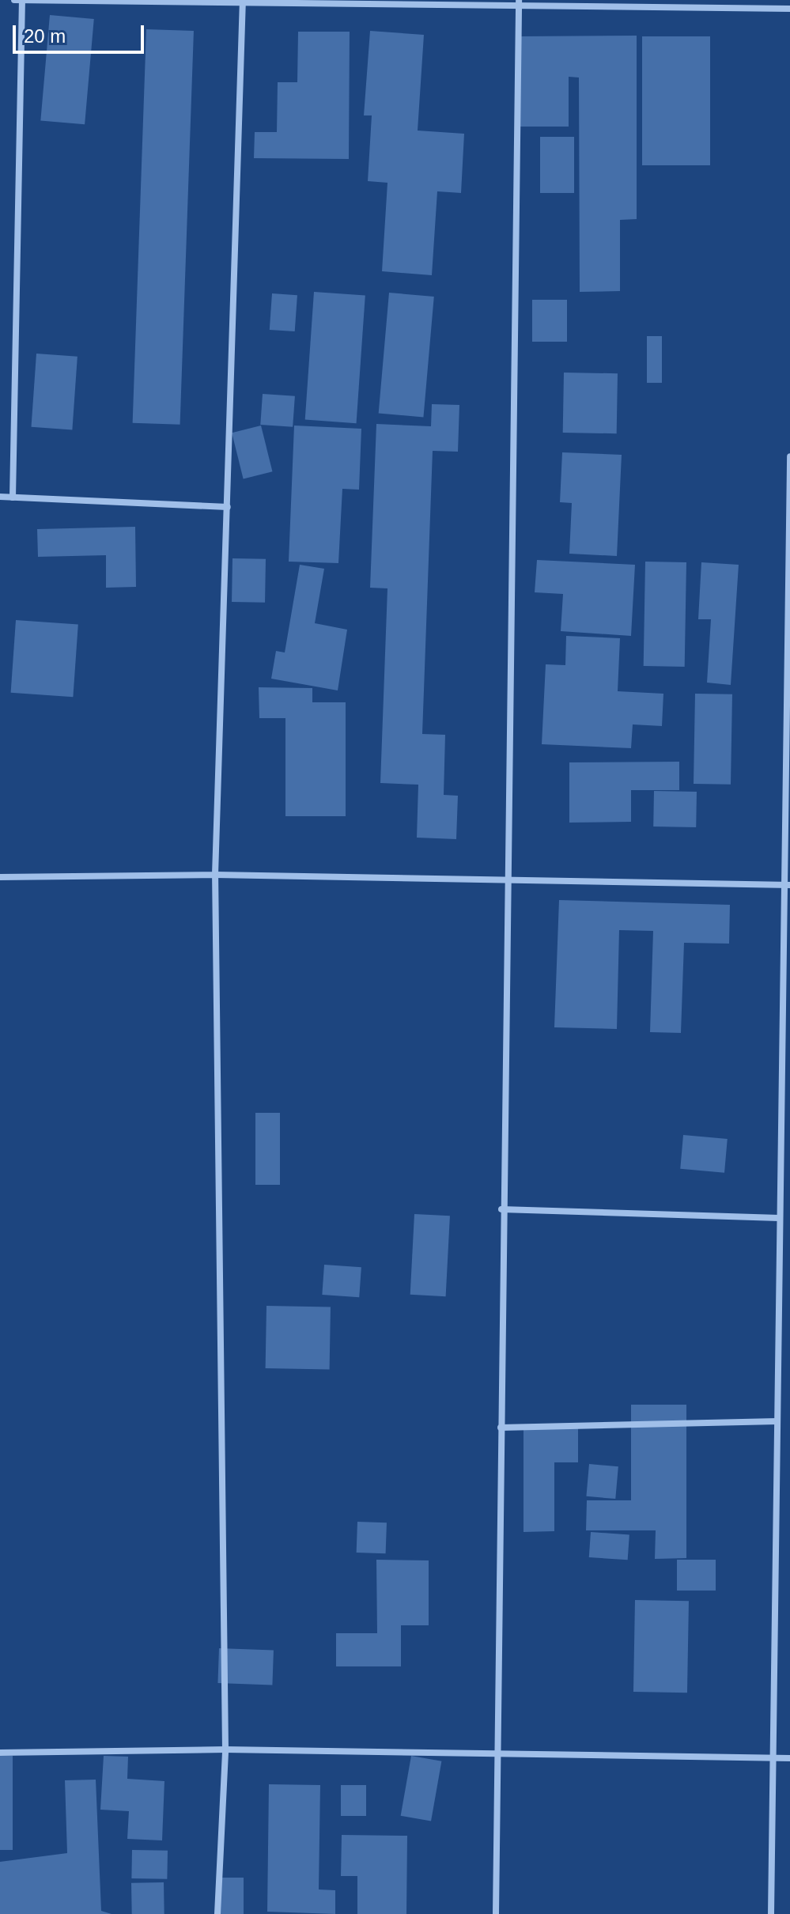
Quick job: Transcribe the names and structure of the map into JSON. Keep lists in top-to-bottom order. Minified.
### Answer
{"scale_bar":"20 m"}
